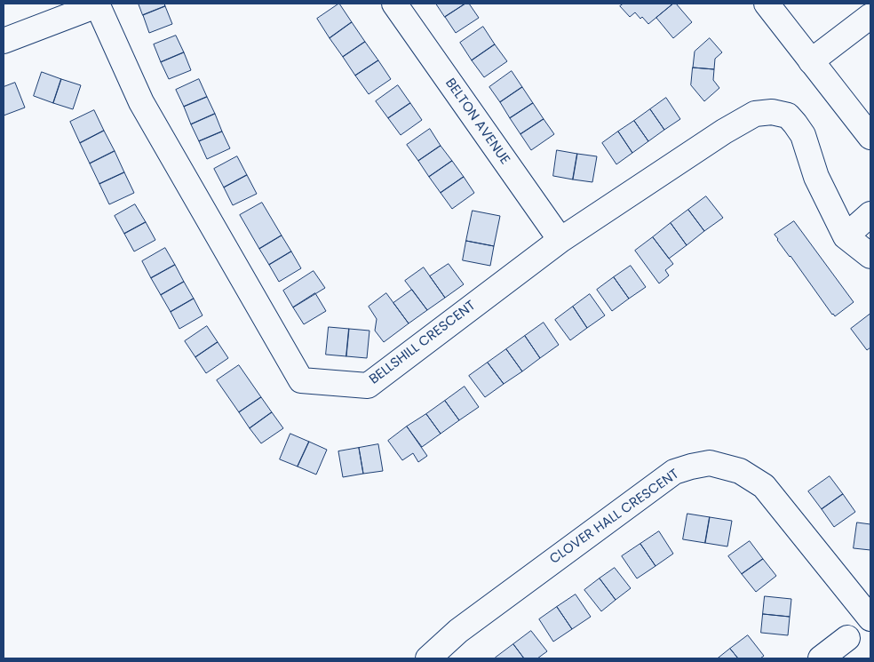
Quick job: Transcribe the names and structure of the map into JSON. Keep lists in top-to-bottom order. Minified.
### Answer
{"streets":{"street":["BELTON AVENUE","BELLSHILL CRESCENT","CLOVER HALL CRESCENT"]},"crossings":[["BELTON AVENUE","BELLSHILL CRESCENT"]]}
